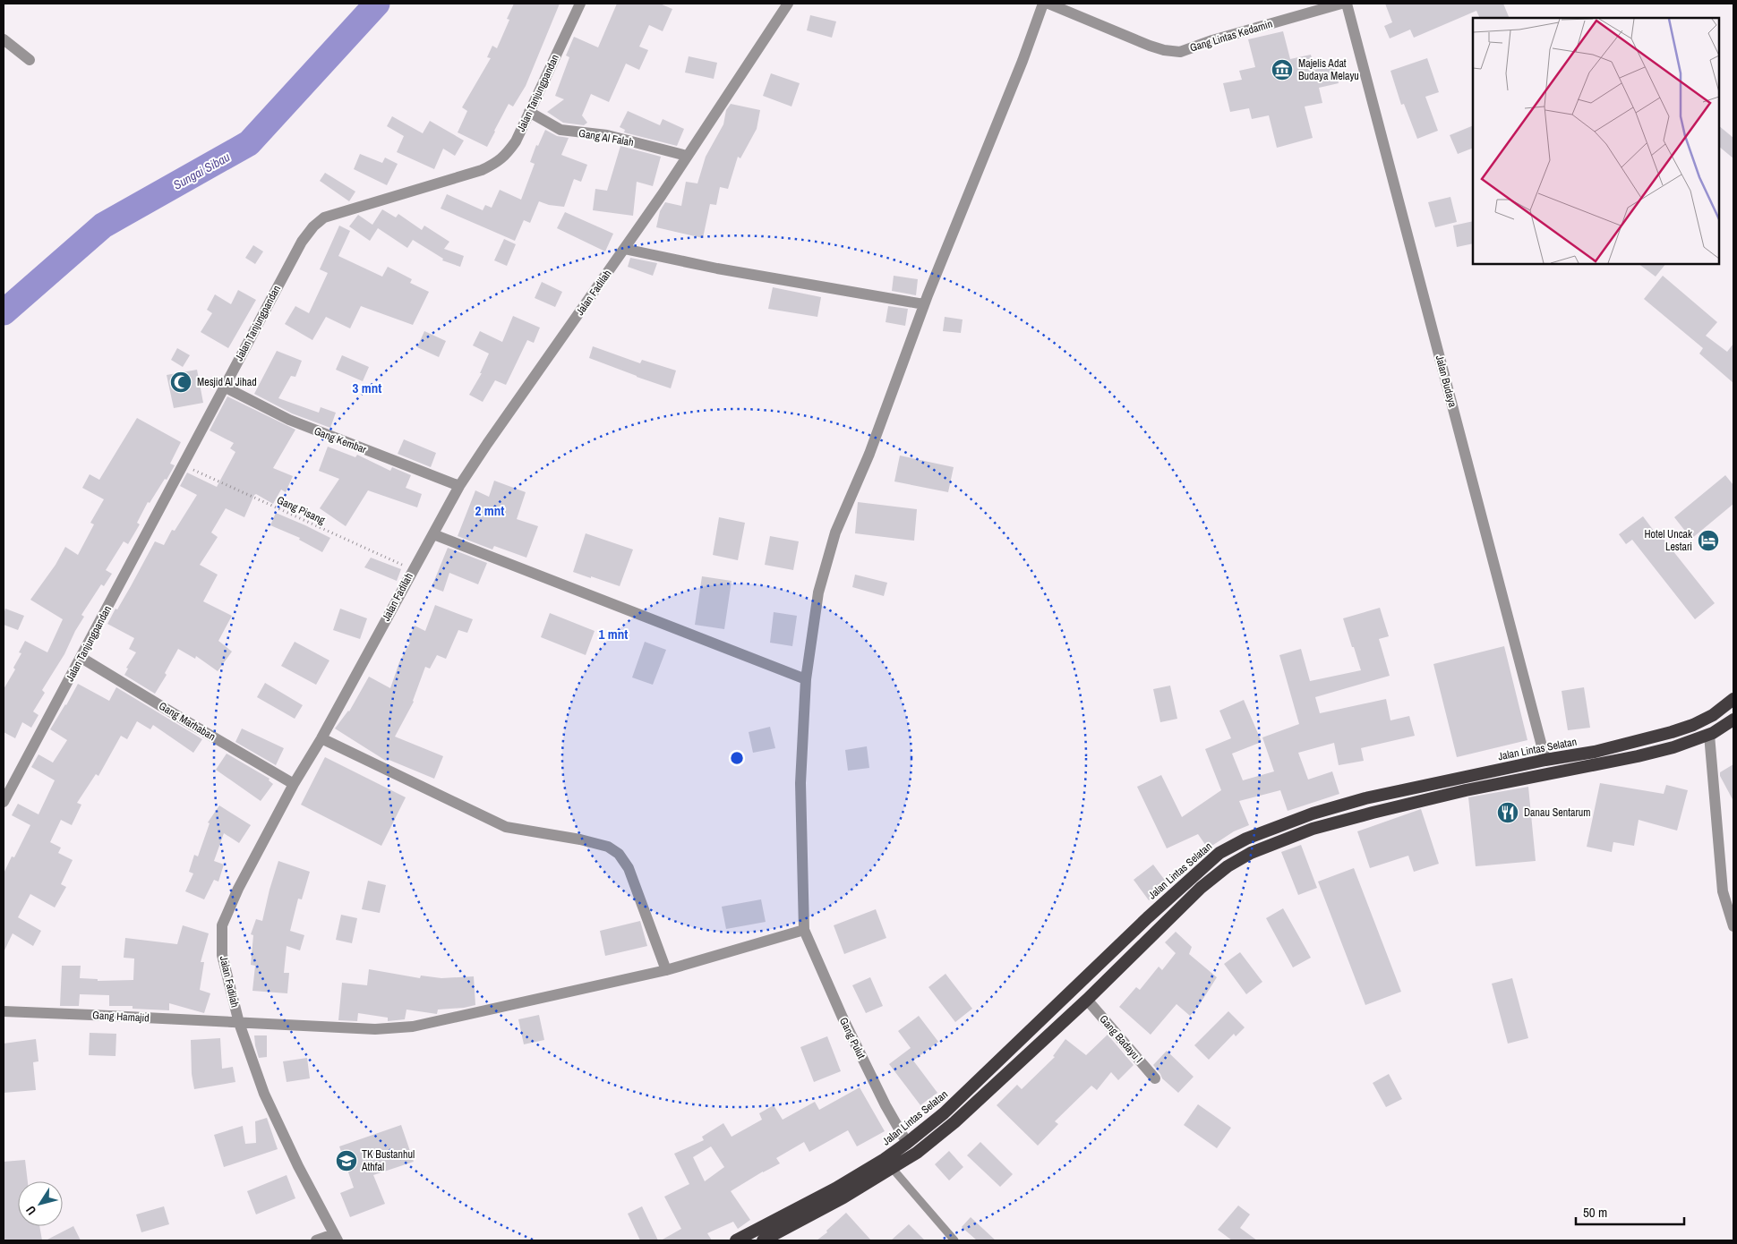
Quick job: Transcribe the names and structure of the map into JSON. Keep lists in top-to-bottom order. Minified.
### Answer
{"streets":{"highway":["Jalan Lintas Selatan"],"street":["Gang Lintas Kedamin","Jalan Tanjungpandan","Gang Al Falah","Jalan Fadilah","Jalan Budaya","Gang Kembar","Gang Marhaban","Gang Hamajid","Gang Pulut","Gang Badayu I"],"path":["Gang Pisang"]},"crossings":[["Jalan Tanjungpandan","Gang Al Falah"],["Jalan Tanjungpandan","Gang Kembar"],["Jalan Tanjungpandan","Gang Pisang"],["Jalan Tanjungpandan","Gang Marhaban"],["Gang Al Falah","Jalan Fadilah"],["Jalan Fadilah","Gang Kembar"],["Jalan Fadilah","Gang Pisang"],["Jalan Fadilah","Gang Marhaban"],["Jalan Fadilah","Gang Hamajid"],["Jalan Budaya","Jalan Lintas Selatan"],["Jalan Lintas Selatan","Gang Pulut"],["Gang Hamajid","Gang Pulut"]],"water":["Sungai Sibau"],"places":{"museum":["Majelis Adat Budaya Melayu"],"mosque":["Mesjid Al Jihad"],"hotel":["Hotel Uncak Lestari"],"restaurant":["Danau Sentarum"],"school or university":["TK Bustanhul Athfal"]},"scale_bar":"50 m","north":"bottom left","rings":["3 mnt","2 mnt","1 mnt"]}
